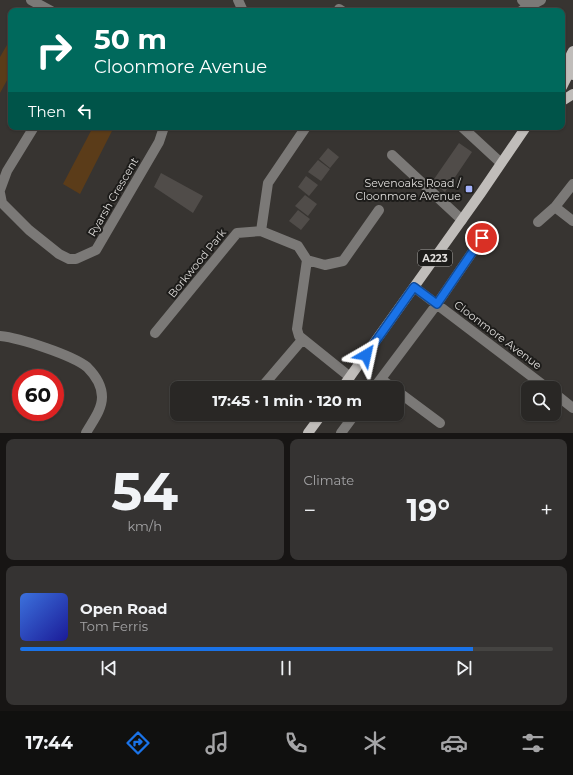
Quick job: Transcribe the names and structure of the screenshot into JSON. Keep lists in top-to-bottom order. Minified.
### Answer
{"streets":{"main road":["A223"],"street":["Ryarsh Crescent","Borkwood Park","Cloonmore Avenue"]},"crossings":[["A223","Cloonmore Avenue"]],"places":{"transit":["Sevenoaks Road / Cloonmore Avenue"]},"page":{"turn":["50 m","Cloonmore Avenue"],"then":"Then","limit":"60","trip":"17:45 · 1 min · 120 m","tile":[["54","km/h"],"Climate"],"heat":["−","19°","+"],"song":["Open Road","Tom Ferris"],"tabs":"17:44"}}
